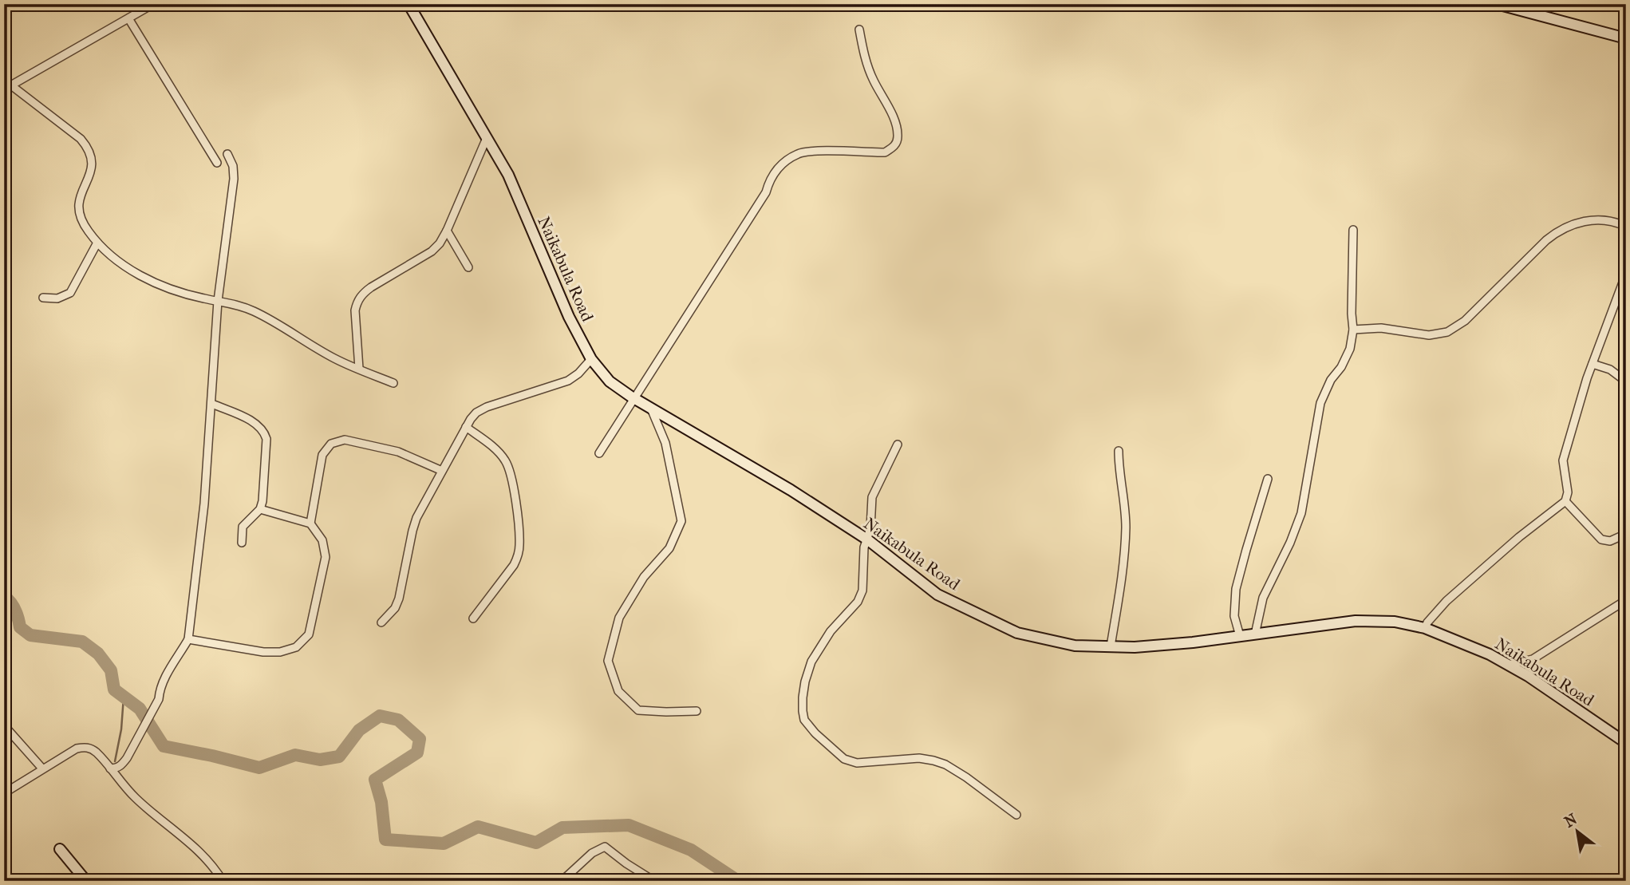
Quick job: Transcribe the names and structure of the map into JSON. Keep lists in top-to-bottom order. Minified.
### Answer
{"streets":{"street":["Naikabula Road"]},"north":"top left"}
